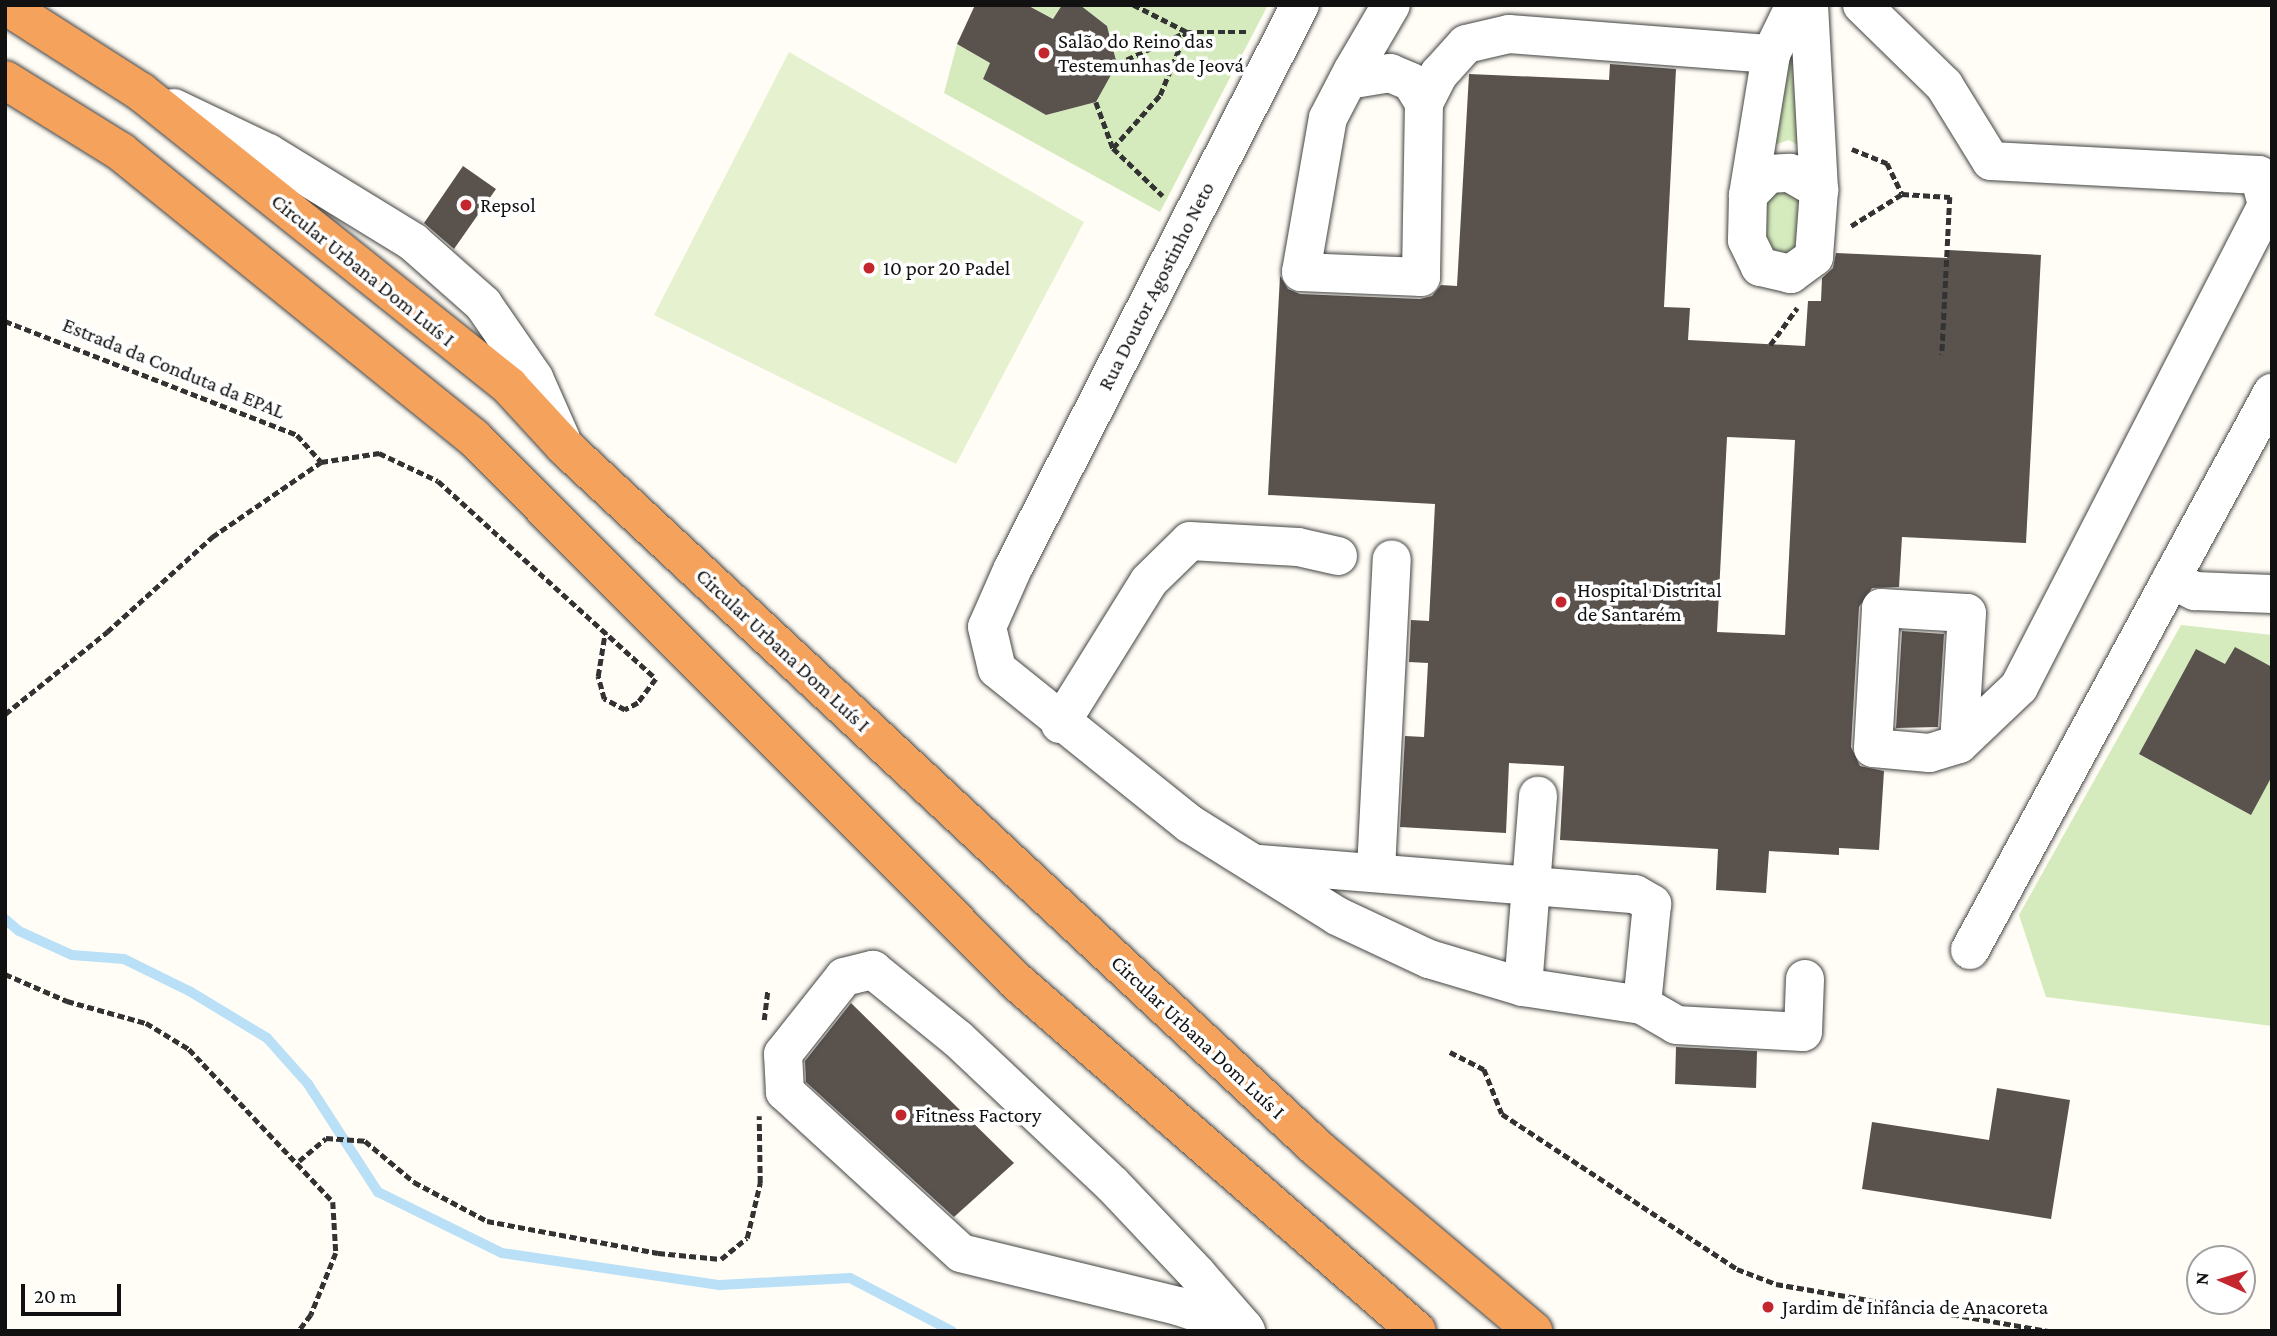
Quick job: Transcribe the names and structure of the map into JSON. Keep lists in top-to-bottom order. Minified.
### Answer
{"streets":{"highway":["Circular Urbana Dom Luís I"],"street":["Rua Doutor Agostinho Neto"],"path":["Estrada da Conduta da EPAL"]},"places":["Salão do Reino das Testemunhas de Jeová","Repsol","10 por 20 Padel","Hospital Distrital de Santarém","Fitness Factory","Jardim de Infância de Anacoreta"],"scale_bar":"20 m","north":"left"}
